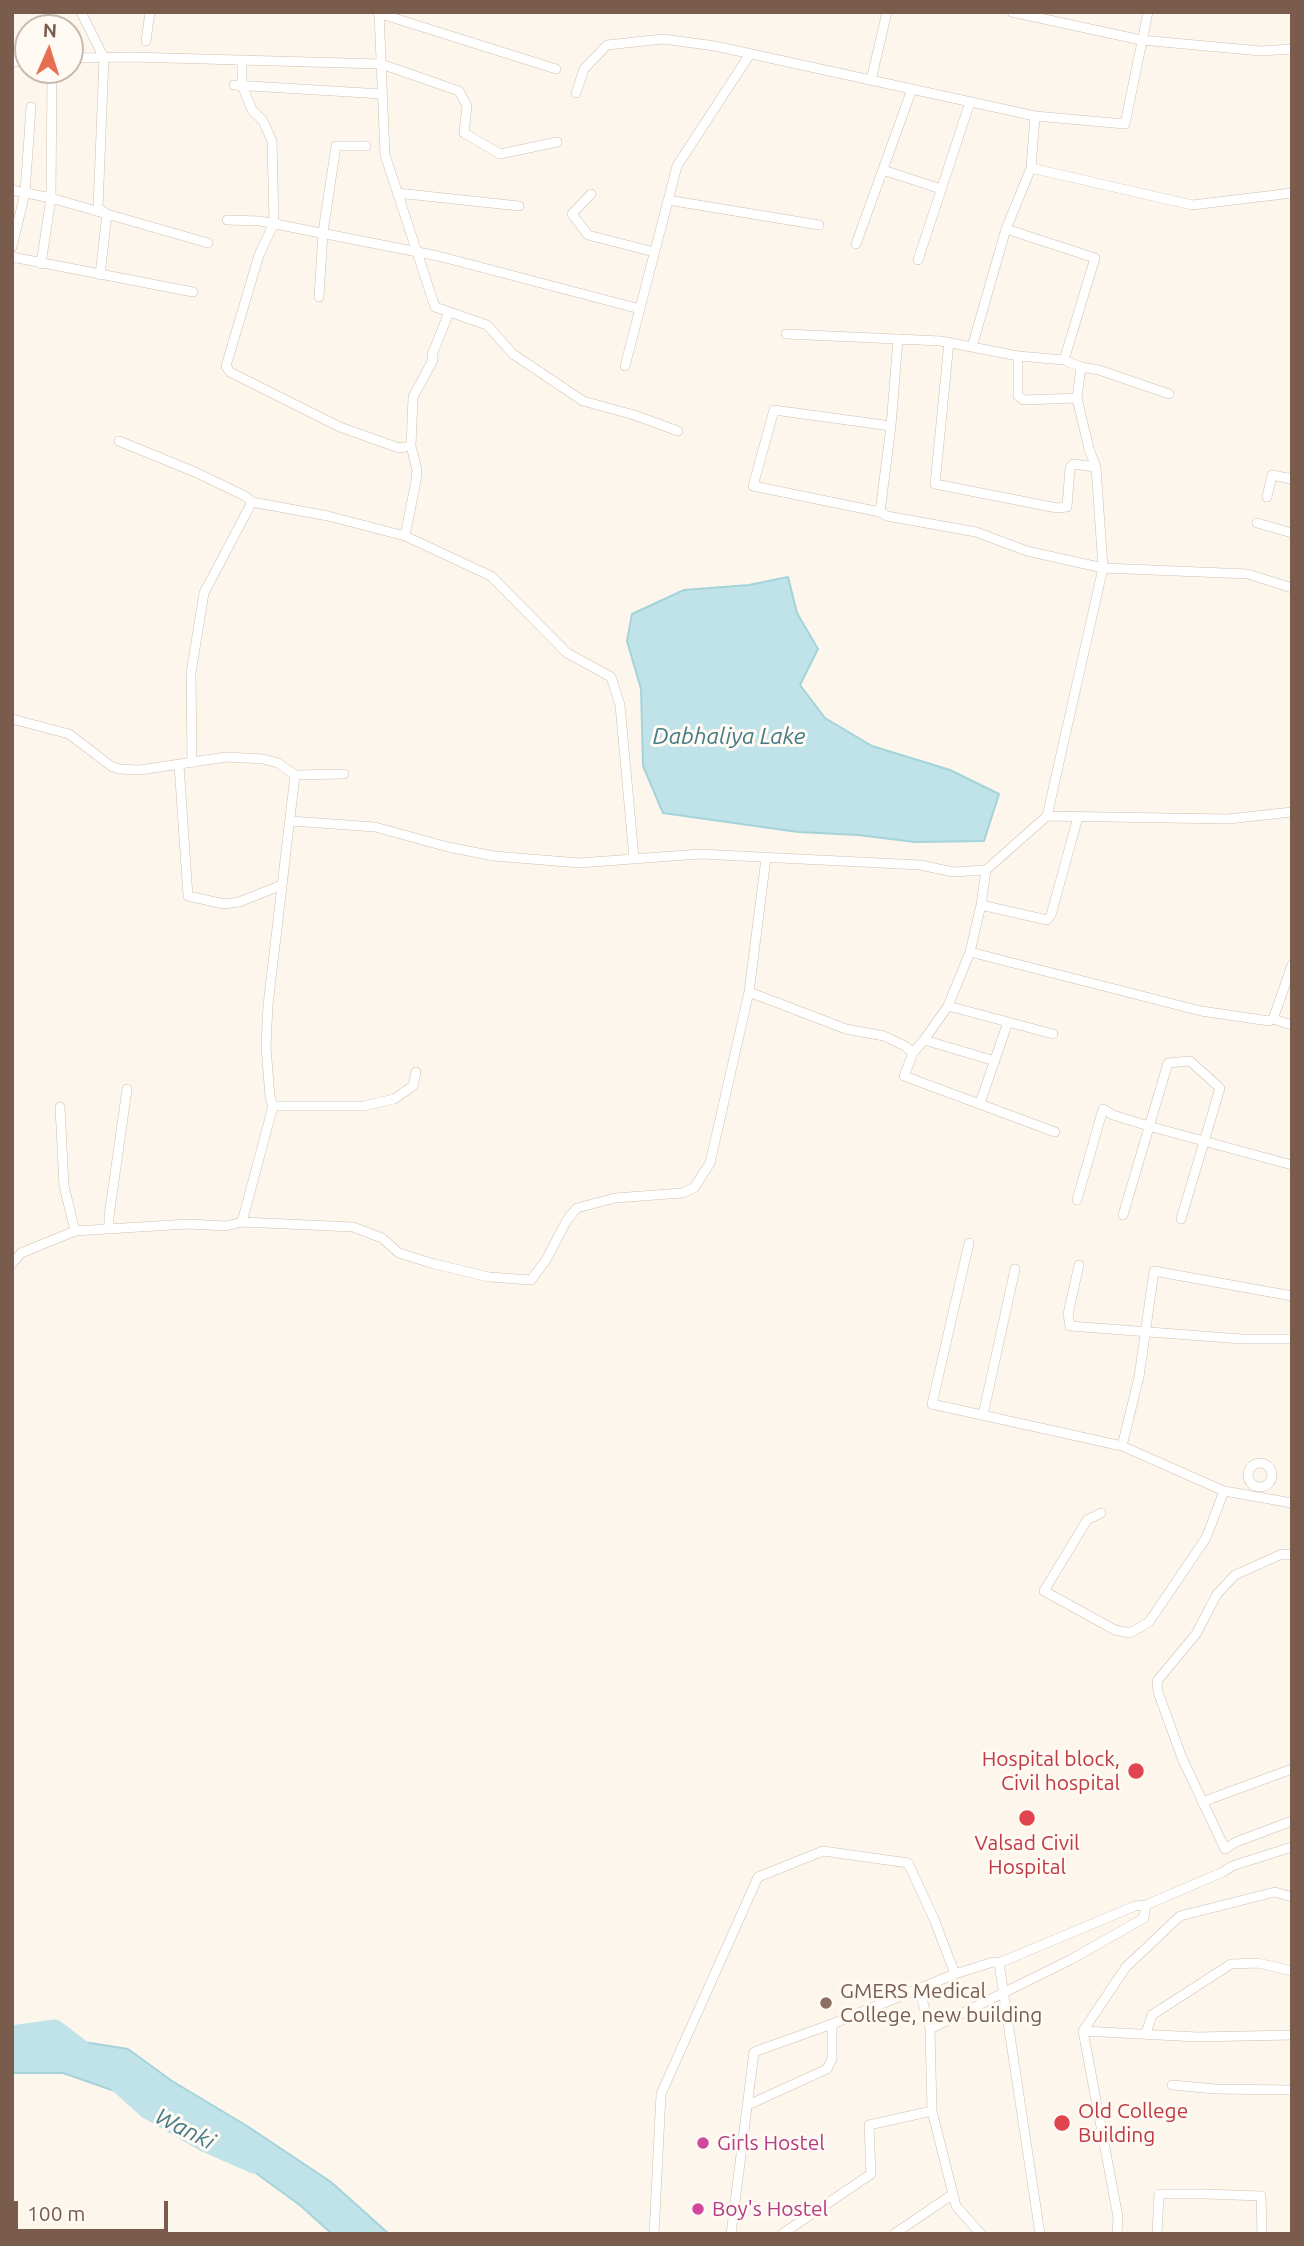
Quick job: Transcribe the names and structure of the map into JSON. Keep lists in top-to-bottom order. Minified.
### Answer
{"water":["Dabhaliya Lake","Wanki"],"places":["Hospital block, Civil hospital","Valsad Civil Hospital","GMERS Medical College, new building","Old College Building","Girls Hostel","Boy's Hostel"],"scale_bar":"100 m","north":"top"}
